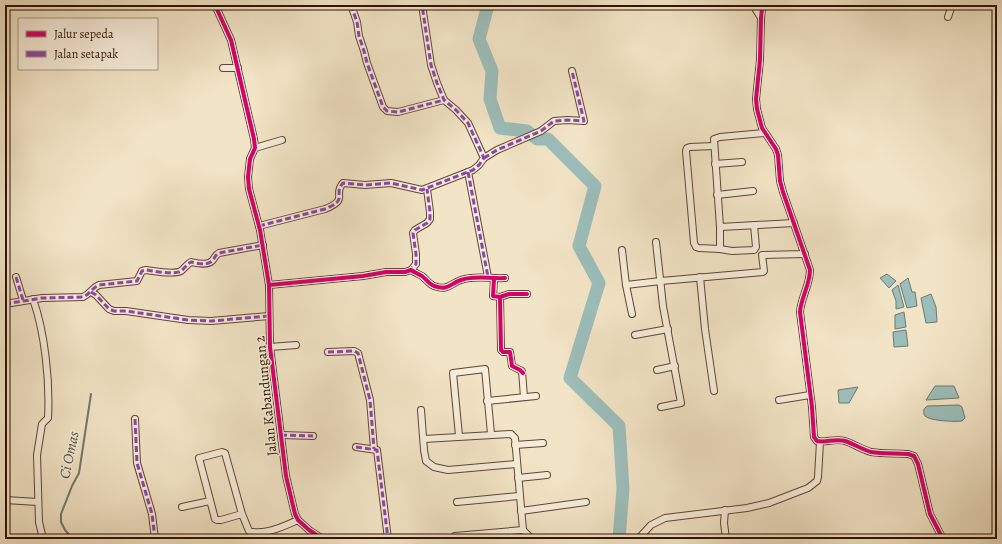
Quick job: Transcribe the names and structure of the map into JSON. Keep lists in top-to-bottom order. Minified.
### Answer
{"streets":{"street":["Jalan Kabandungan 2"]},"water":["Ci Omas"],"legend":["Jalur sepeda","Jalan setapak"]}
